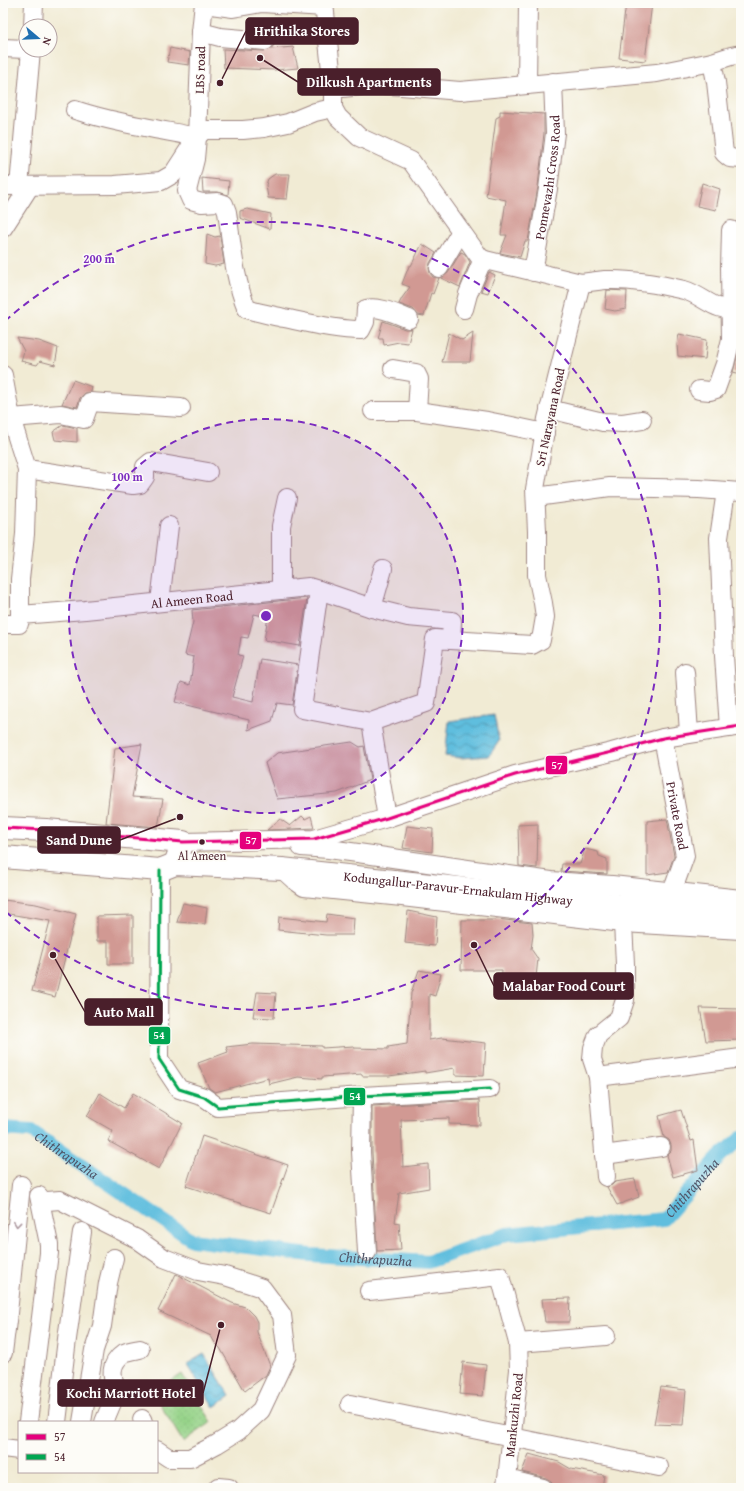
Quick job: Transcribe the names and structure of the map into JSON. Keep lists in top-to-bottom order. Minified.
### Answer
{"streets":{"main road":["Kodungallur-Paravur-Ernakulam Highway"],"street":["LBS road","Ponnevazhi Cross Road","Sri Narayana Road","Al Ameen Road","Private Road","Mankuzhi Road"]},"crossings":[["Sri Narayana Road","Al Ameen Road"]],"water":["Chithrapuzha"],"places":["Dilkush Apartments","Hrithika Stores","Sand Dune","Al Ameen","Malabar Food Court","Auto Mall","Kochi Marriott Hotel"],"lines":["transit line 57","transit line 54"],"legend":["57","54"],"north":"right","rings":["200 m","100 m"]}
